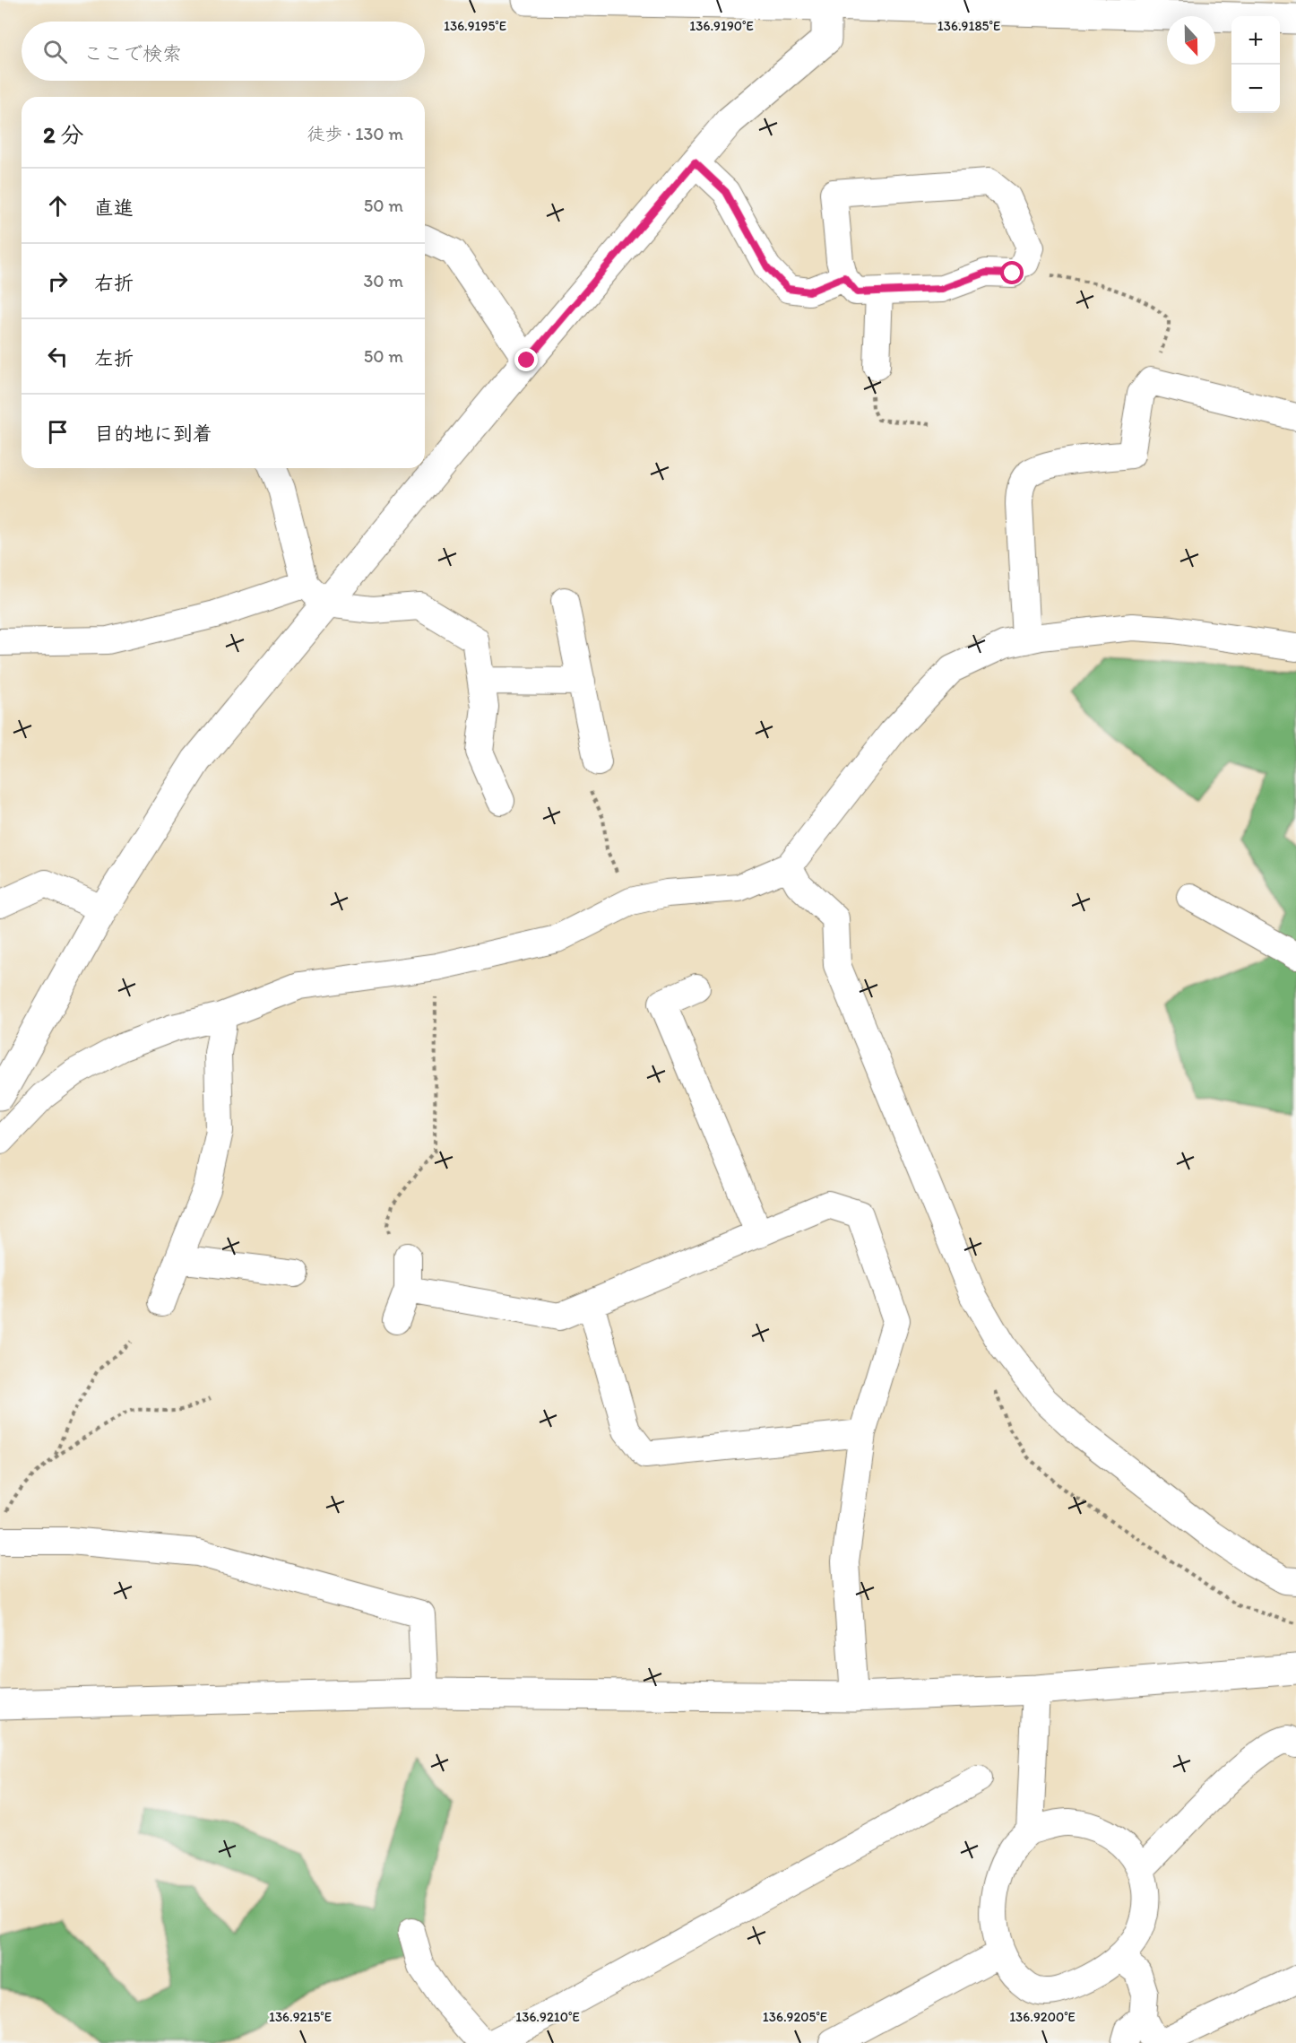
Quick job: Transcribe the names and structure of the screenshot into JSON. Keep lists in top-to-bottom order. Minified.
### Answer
{"north":"bottom","page":{"map_buttons":["+","−"],"search":"ここで検索","heading":["2 分","徒歩 · 130 m"],"list":[["直進","50 m"],["右折","30 m"],["左折","50 m"],"目的地に到着"]},"coordinates":["136.9190°E","136.9185°E","136.9195°E","136.9215°E","136.9210°E","136.9205°E","136.9200°E"]}
